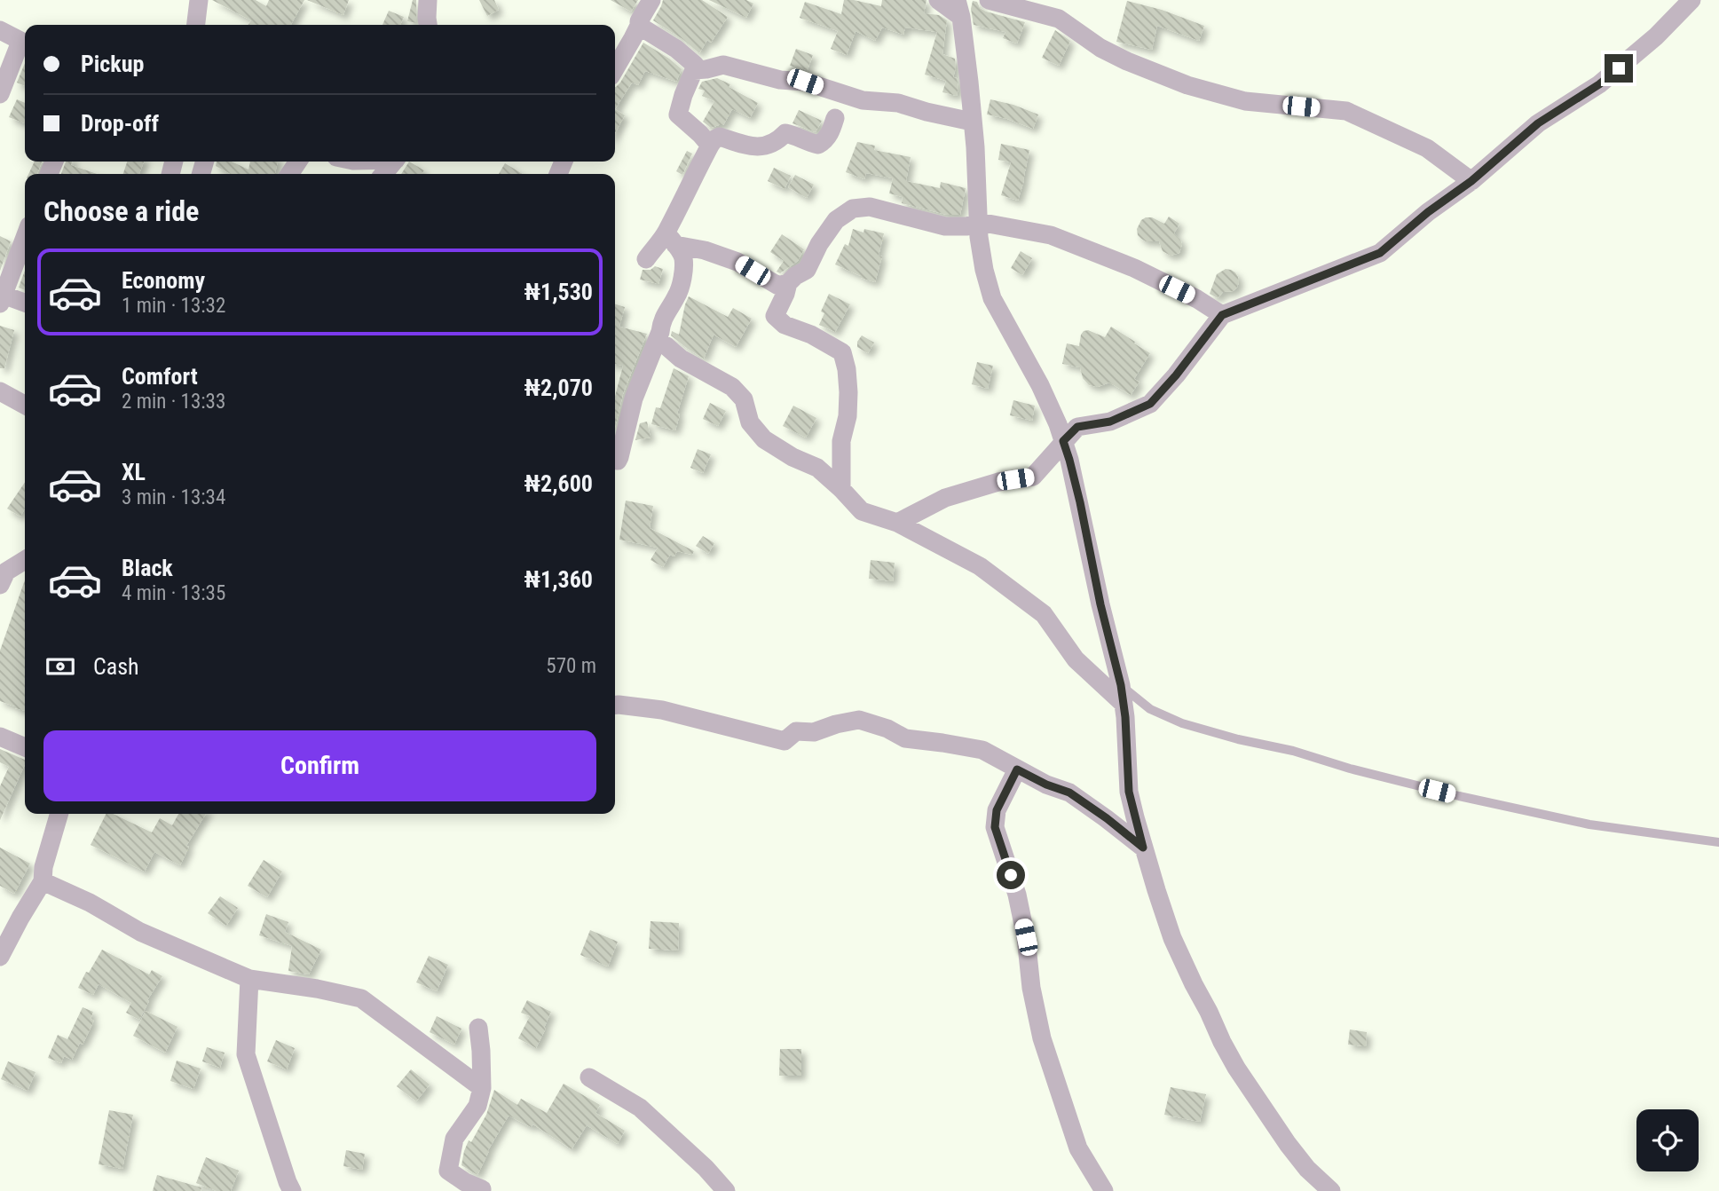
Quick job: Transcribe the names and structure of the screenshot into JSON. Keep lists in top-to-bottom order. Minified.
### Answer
{"page":{"banner":["Pickup","Drop-off"],"heading":"Choose a ride","list":[{"name":"Economy","note":"1 min · 13:32","value":"₦1,530"},{"name":"Comfort","note":"2 min · 13:33","value":"₦2,070"},{"name":"XL","note":"3 min · 13:34","value":"₦2,600"},{"name":"Black","note":"4 min · 13:35","value":"₦1,360"}],"pay":["Cash","570 m"],"buttons":"Confirm"}}
